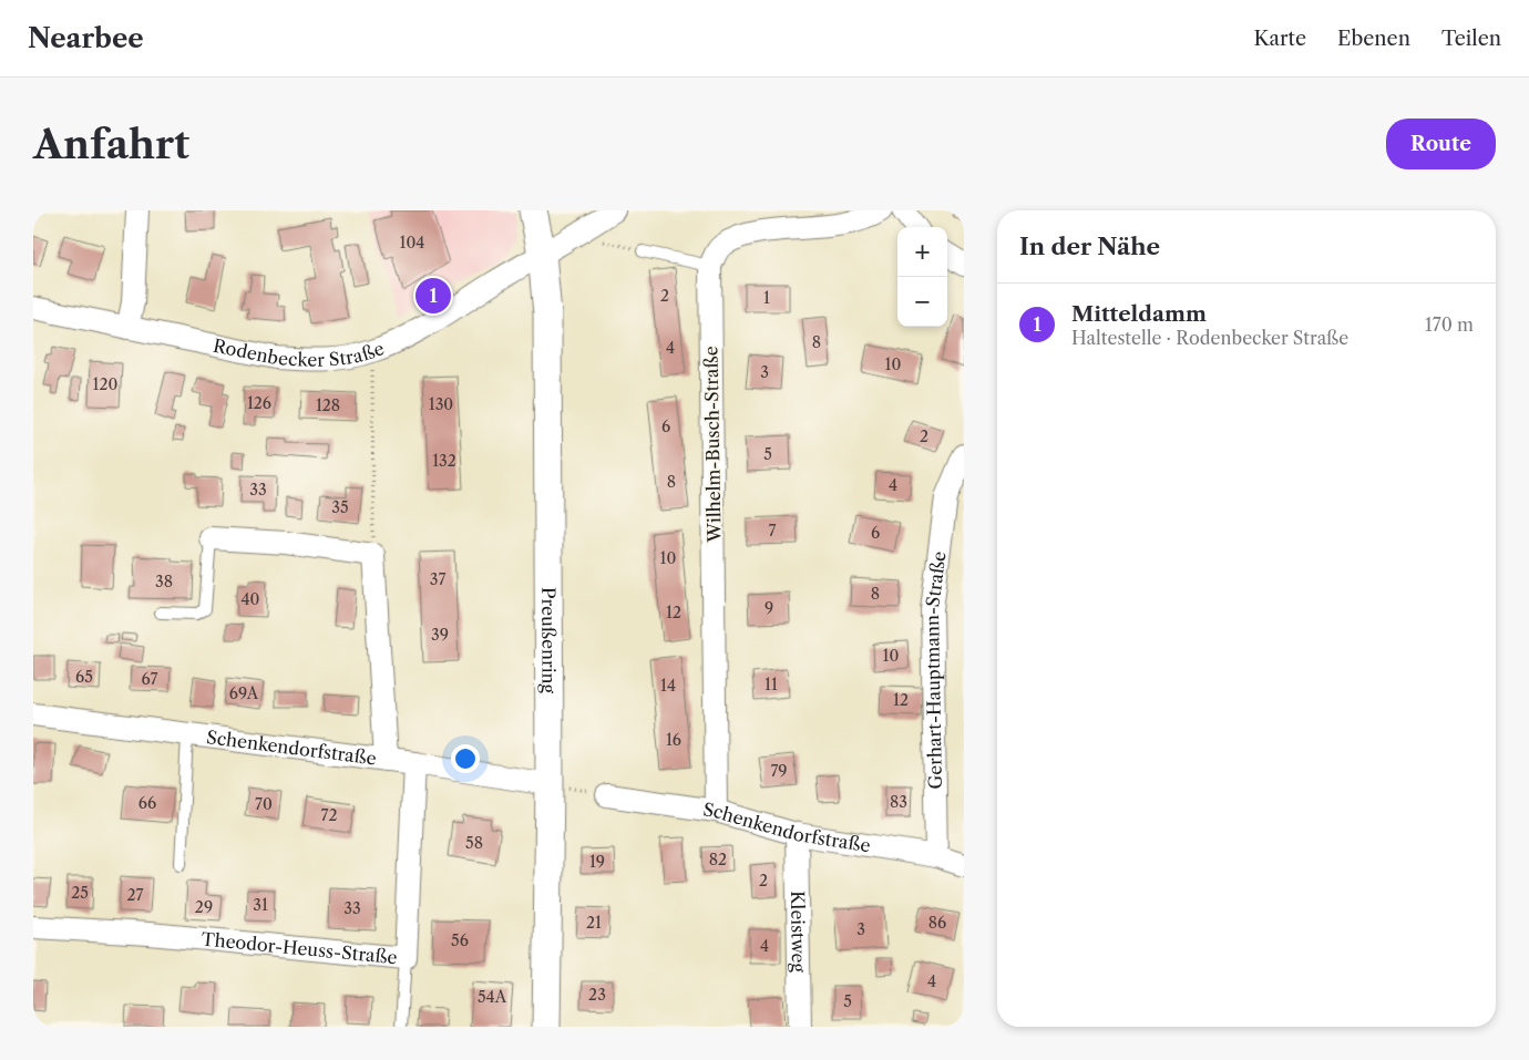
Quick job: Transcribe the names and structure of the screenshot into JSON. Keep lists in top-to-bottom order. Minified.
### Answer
{"streets":{"street":["Rodenbecker Straße","Wilhelm-Busch-Straße","Preußenring","Gerhart-Hauptmann-Straße","Schenkendorfstraße","Kleistweg","Theodor-Heuss-Straße"]},"crossings":[["Rodenbecker Straße","Preußenring"],["Wilhelm-Busch-Straße","Schenkendorfstraße"],["Preußenring","Schenkendorfstraße"],["Gerhart-Hauptmann-Straße","Schenkendorfstraße"],["Schenkendorfstraße","Kleistweg"],["Schenkendorfstraße","Theodor-Heuss-Straße"]],"house_numbers":["104","2","1","8","4","10","3","120","126","130","128","6","2","5","132","8","4","33","35","7","6","10","37","38","8","40","9","12","39","10","65","67","11","14","69A","12","16","79","83","66","70","72","58","82","19","2","25","27","31","29","33","21","86","3","56","4","4","23","54A","5"],"page":{"header":"Nearbee","nav":["Karte","Ebenen","Teilen"],"buttons":"Route","title":"Anfahrt","heading":"In der Nähe","map_buttons":["+","−"],"pins":"1","list":[{"mark":"1","name":"Mitteldamm","note":"Haltestelle · Rodenbecker Straße","value":"170 m"}]}}
